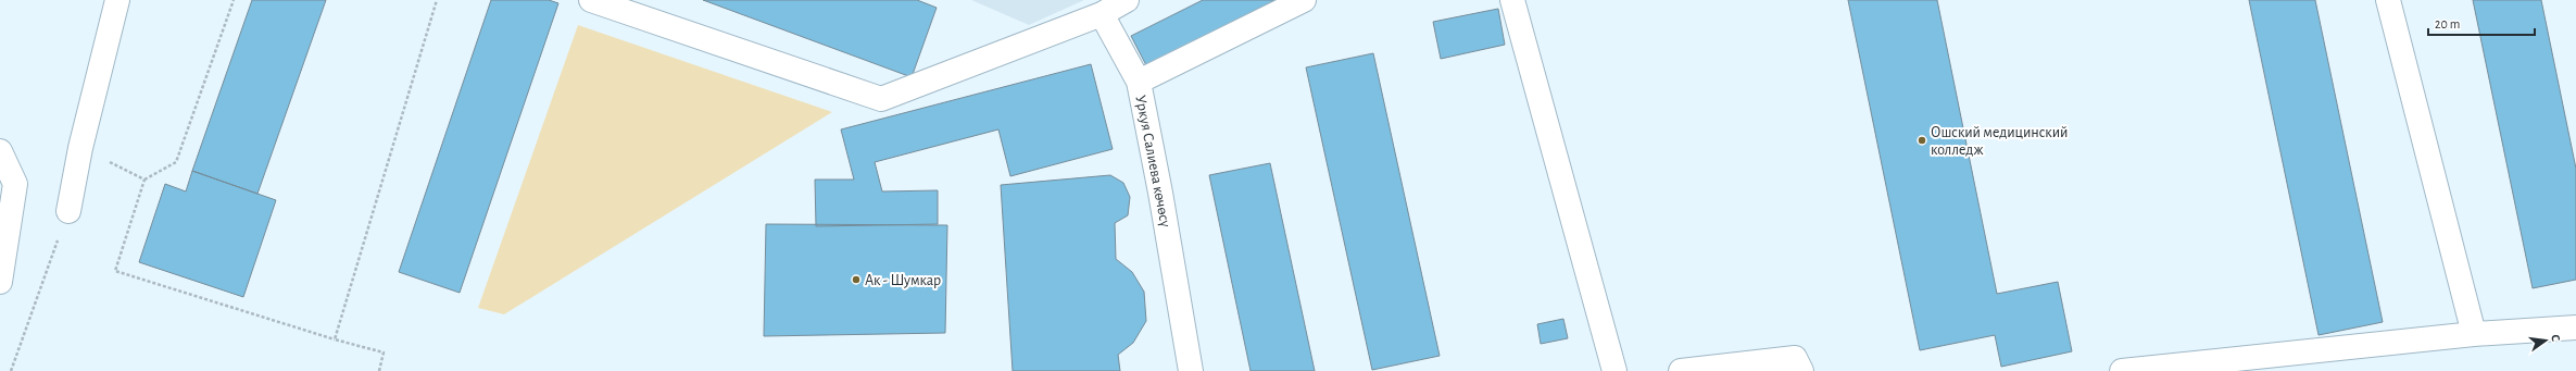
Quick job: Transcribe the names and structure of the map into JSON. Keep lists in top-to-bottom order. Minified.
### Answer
{"streets":{"street":["Уркуя Салиева көчөсү"]},"places":["Ошский медицинский колледж","Ак - Шумкар"],"scale_bar":"20 m","north":"right"}
